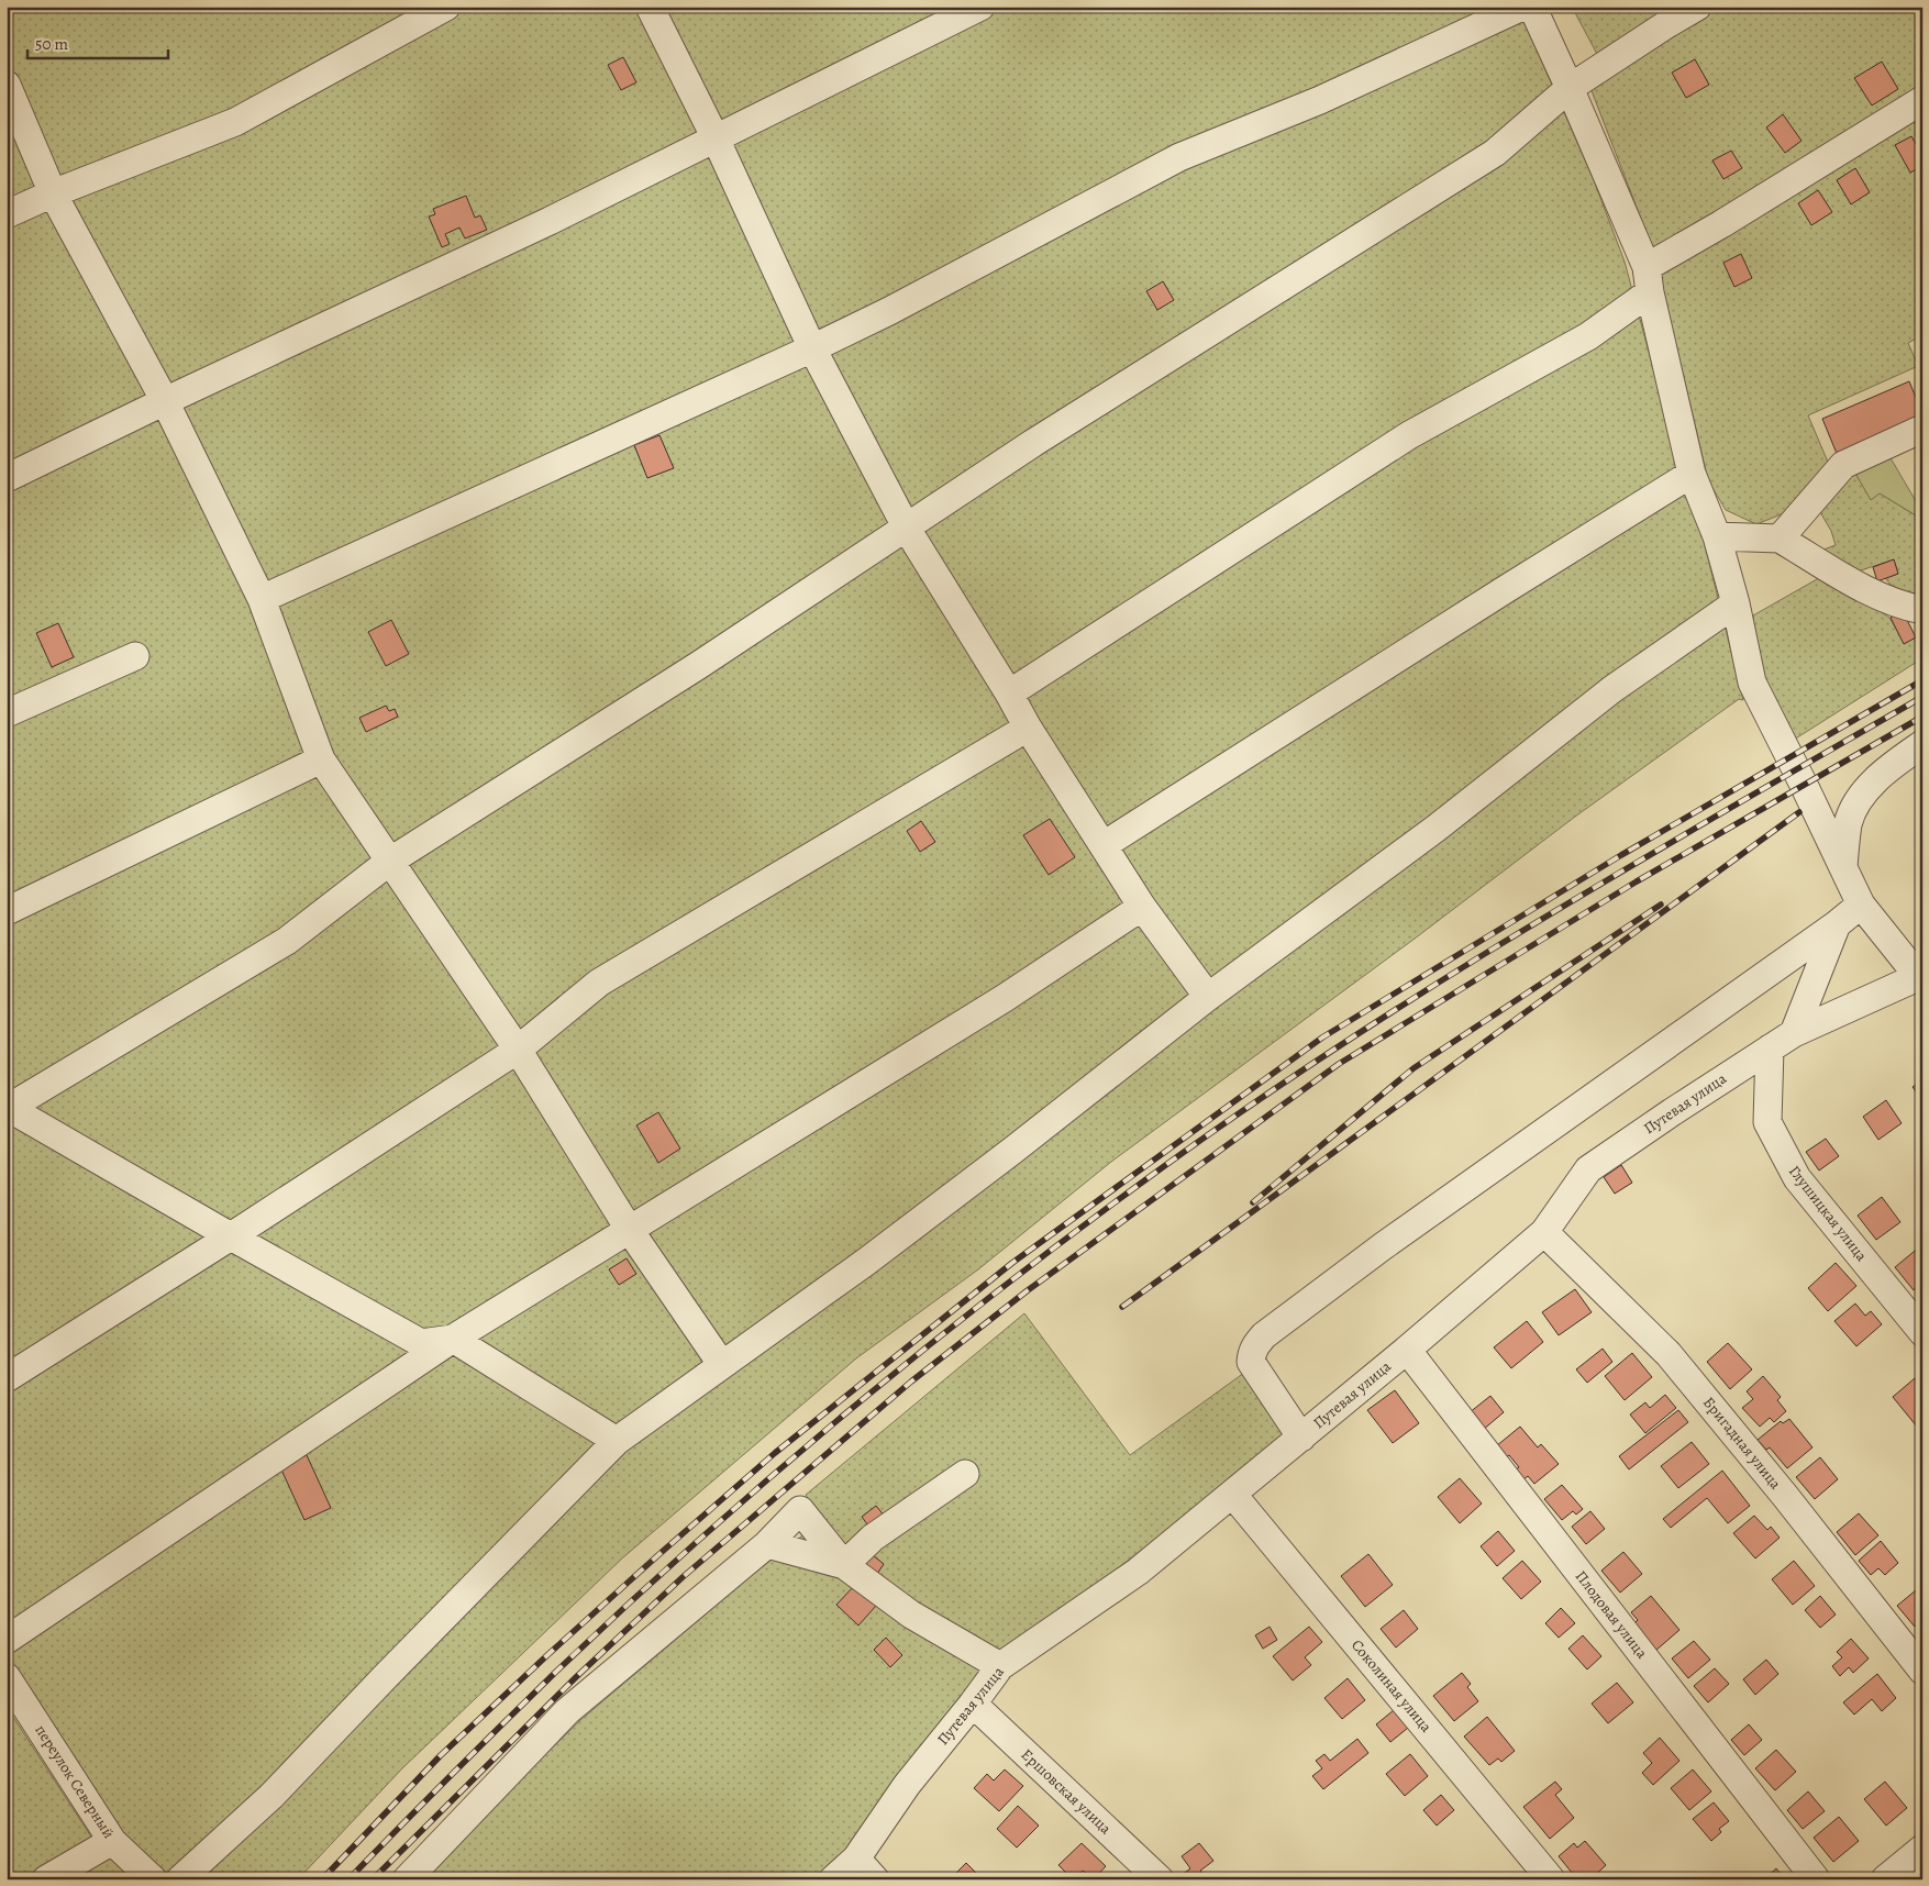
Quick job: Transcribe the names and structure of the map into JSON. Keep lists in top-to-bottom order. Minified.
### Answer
{"streets":{"street":["Путевая улица","Глушицкая улица","Бригадная улица","Плодовая улица","Соколиная улица","переулок Северный","Ершовская улица"]},"crossings":[["Путевая улица","Глушицкая улица"],["Путевая улица","Бригадная улица"],["Путевая улица","Плодовая улица"],["Путевая улица","Соколиная улица"],["Путевая улица","Ершовская улица"]],"scale_bar":"50 m"}
